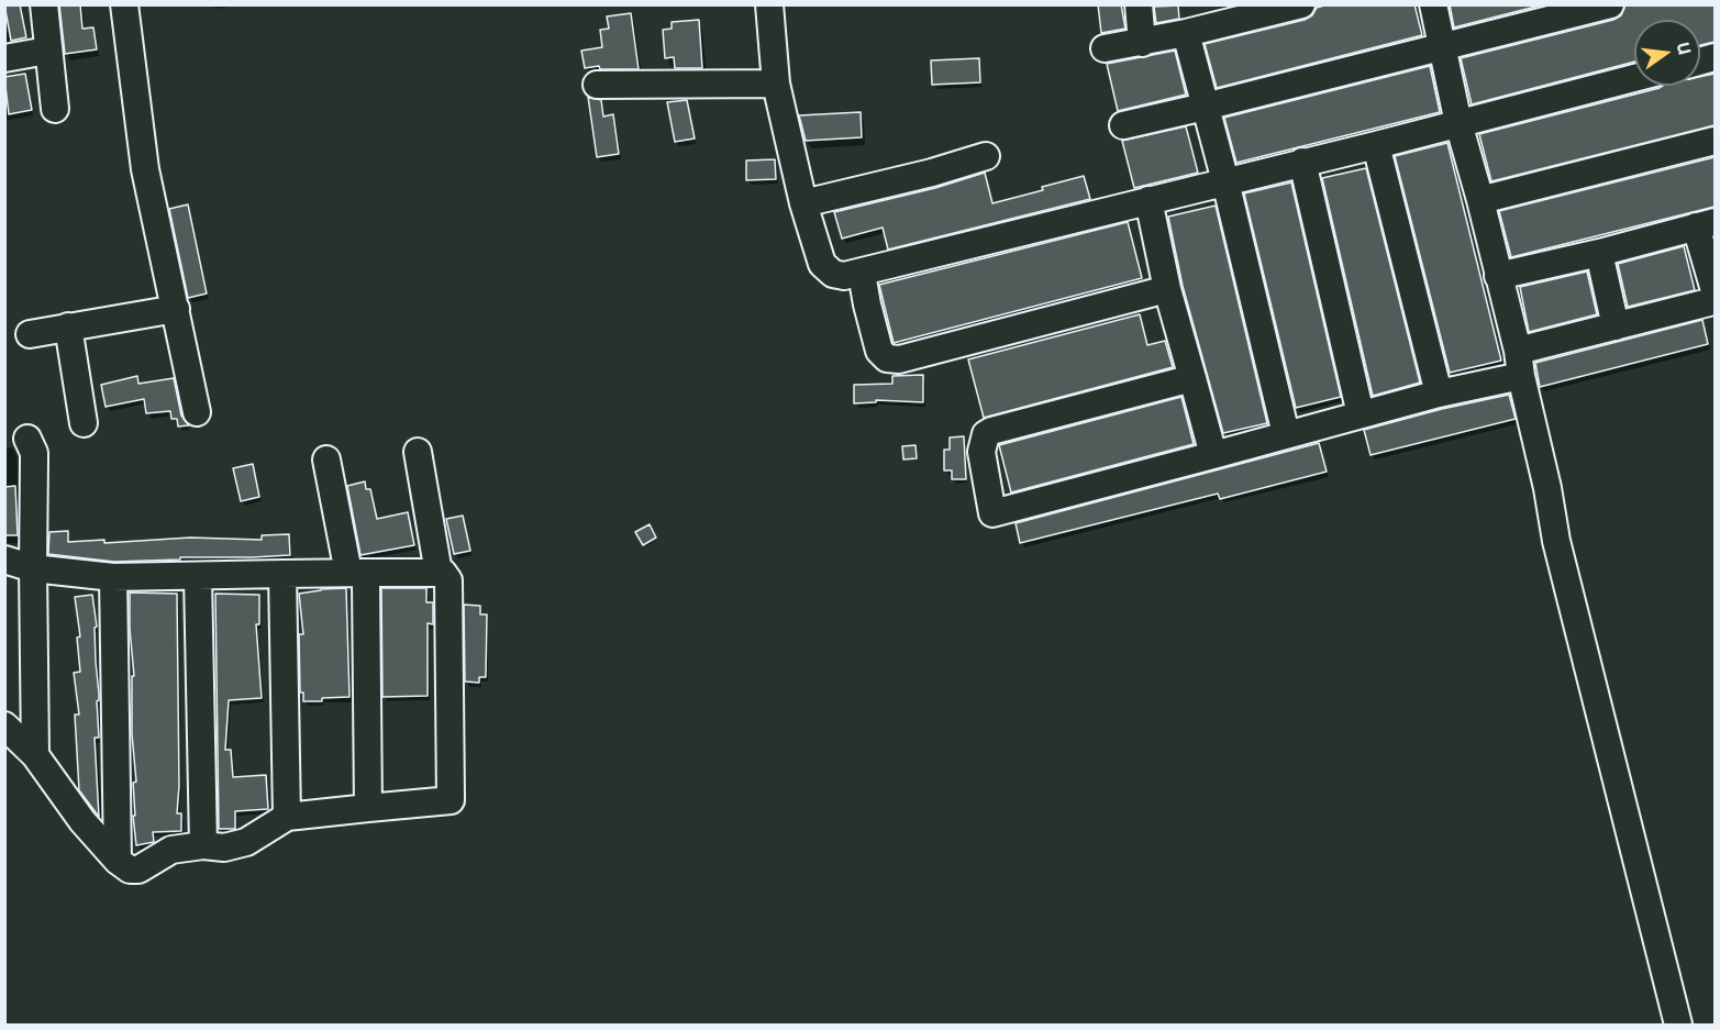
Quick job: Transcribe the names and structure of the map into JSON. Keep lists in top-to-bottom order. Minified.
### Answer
{"north":"right"}
